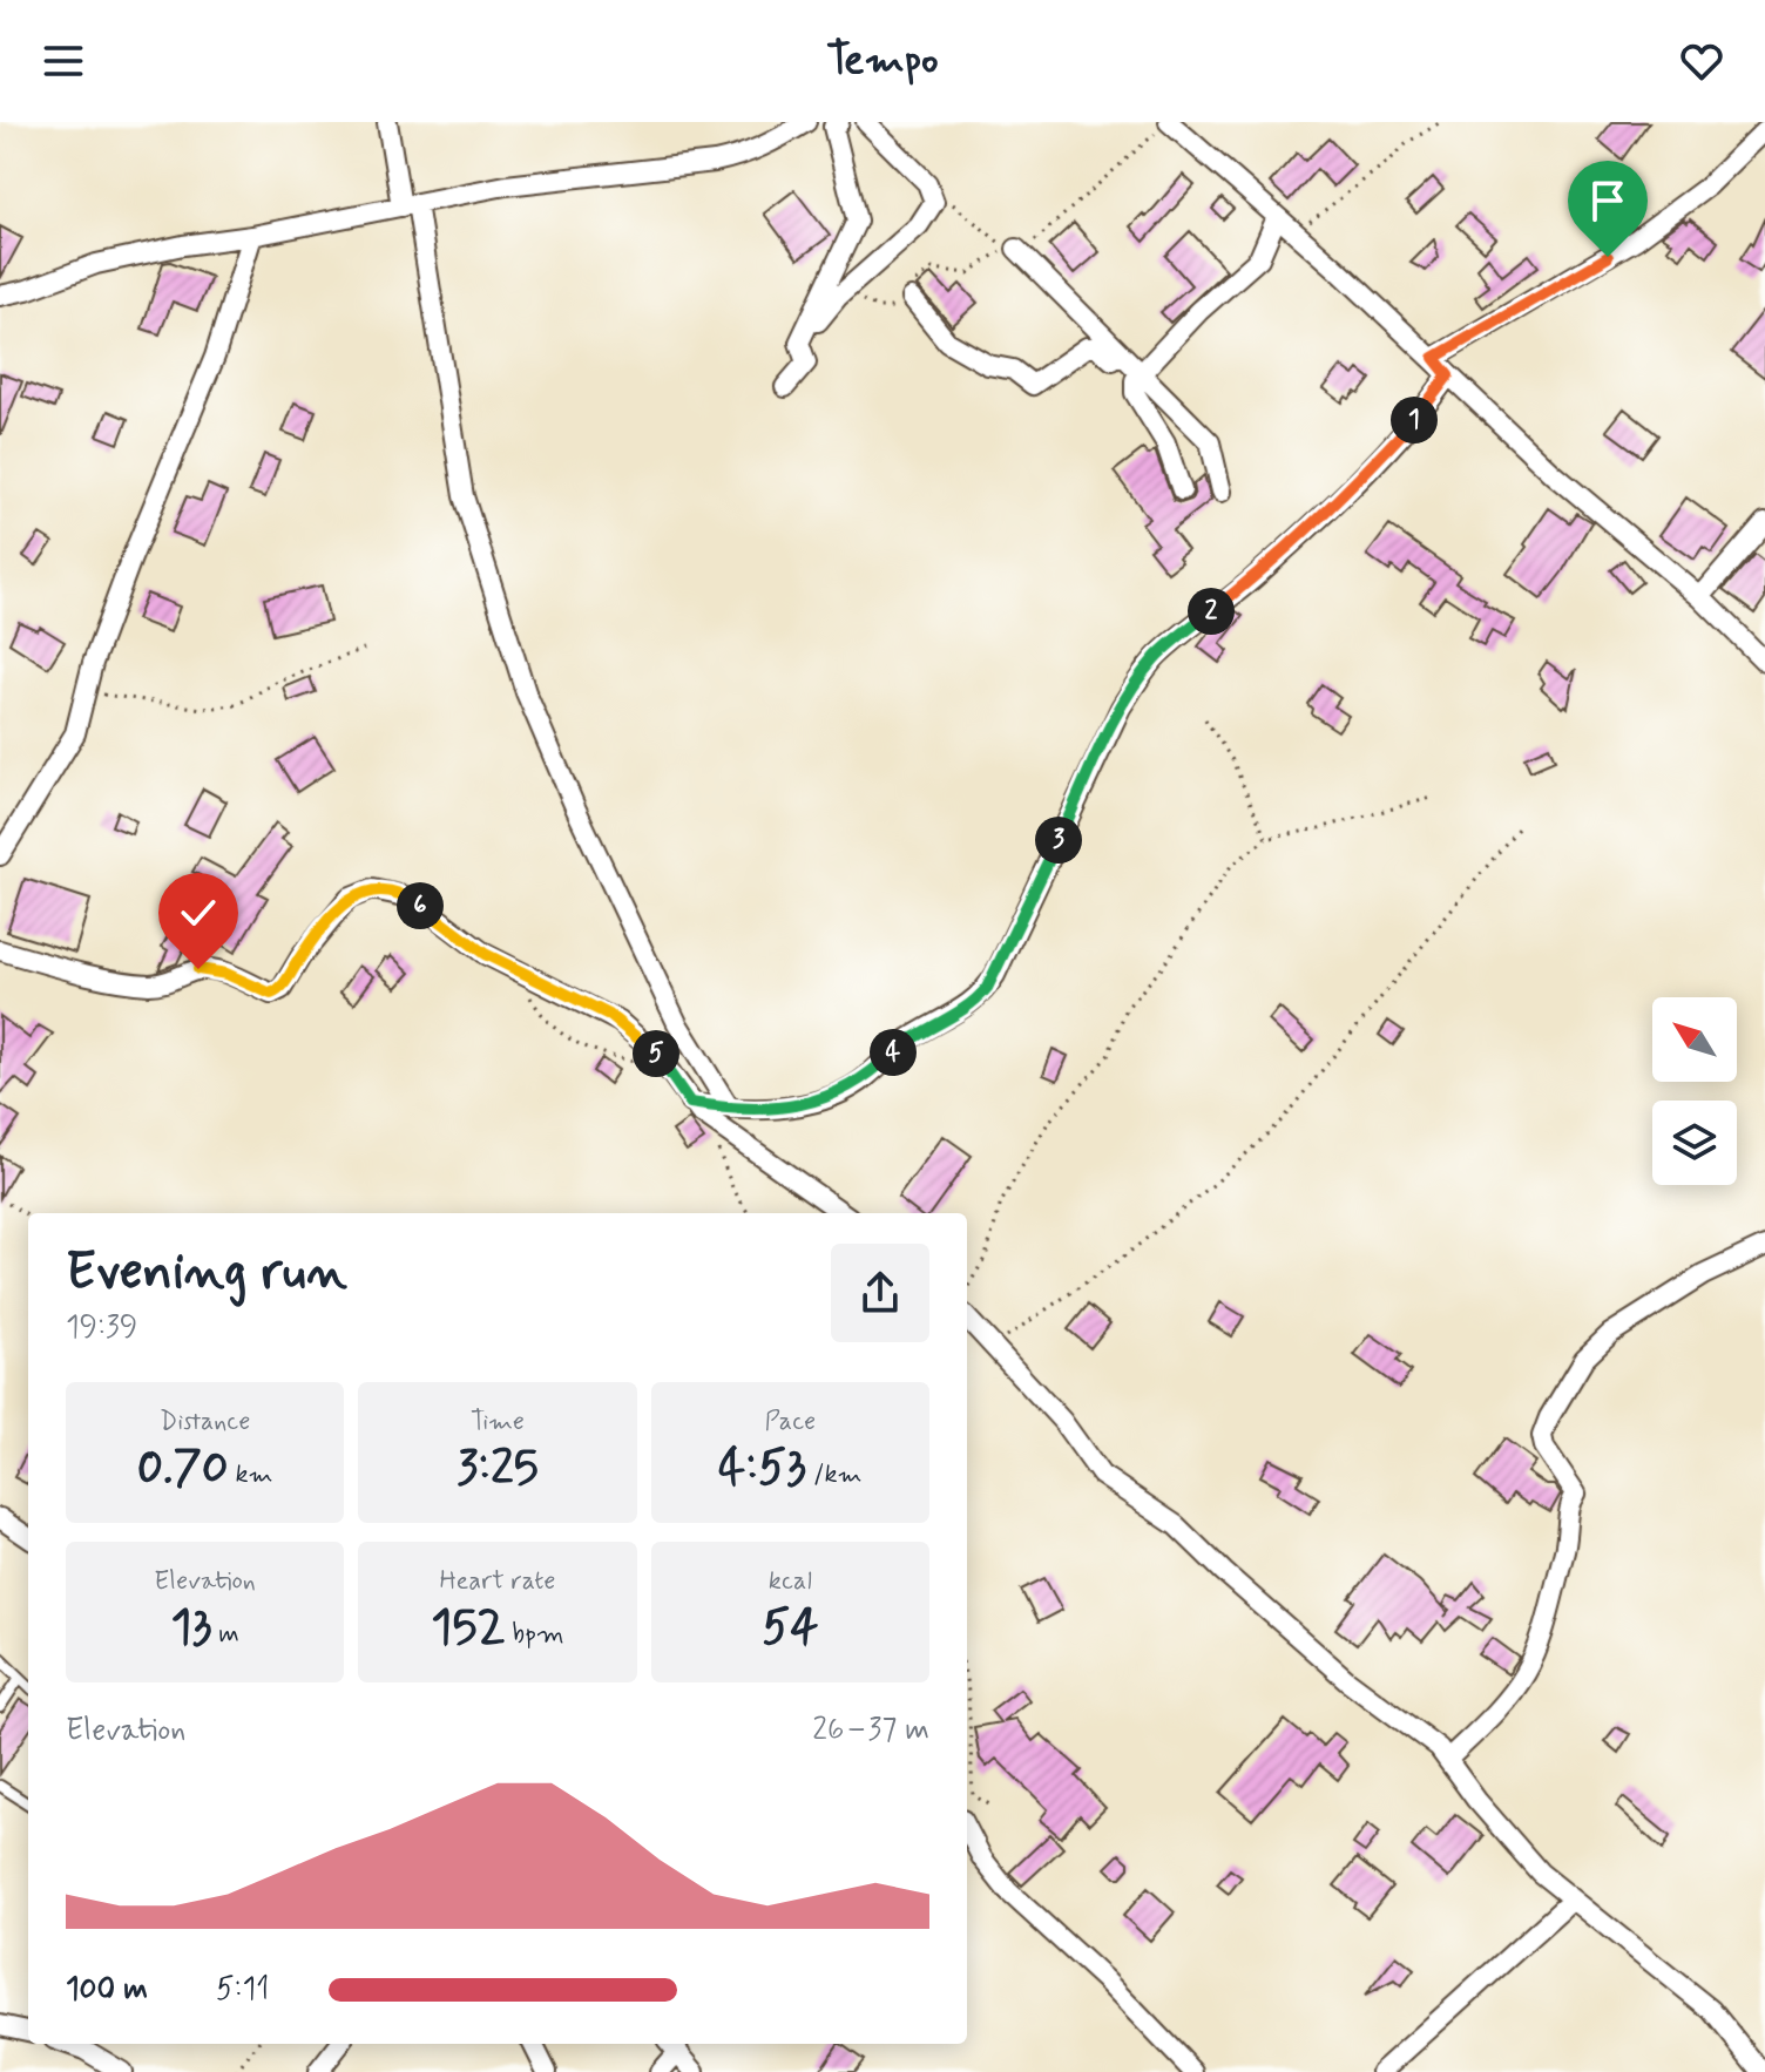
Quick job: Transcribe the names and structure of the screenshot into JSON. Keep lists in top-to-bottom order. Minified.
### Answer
{"north":"top left","page":{"header":"Tempo","pins":["1","2","3","6","4","5"],"heading":["Evening run","19:39"],"stats":[["Distance","0.70 km"],["Time","3:25"],["Pace","4:53 /km"],["Elevation","13 m"],["Heart rate","152 bpm"],["kcal","54"]],"chart":["Elevation","26–37 m"],"list":[{"name":"100 m","note":"5:11"}]}}
